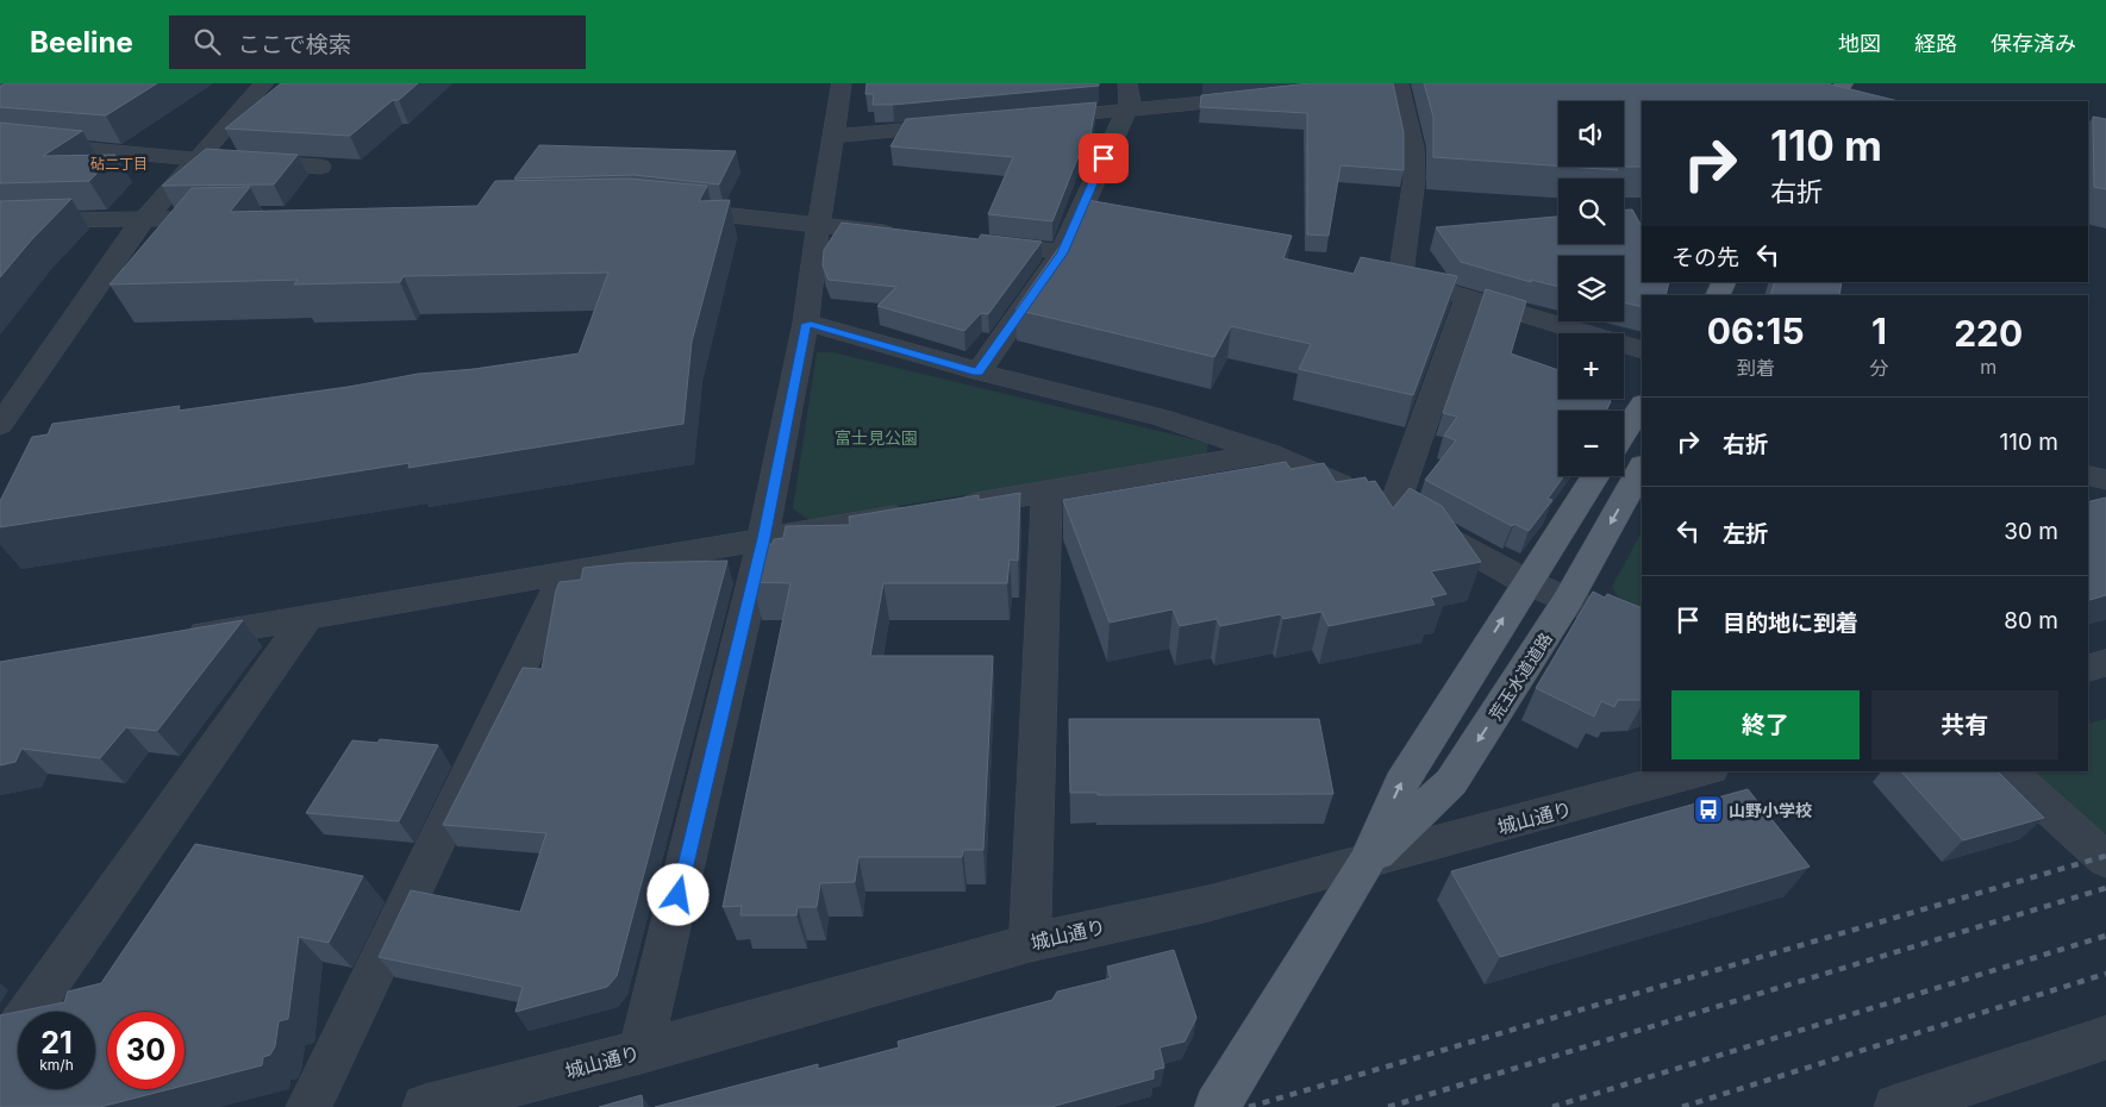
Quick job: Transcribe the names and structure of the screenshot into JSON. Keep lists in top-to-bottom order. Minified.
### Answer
{"streets":{"main road":["荒玉水道道路"],"street":["城山通り"]},"crossings":[["荒玉水道道路","城山通り"]],"districts":["砧二丁目"],"parks":["富士見公園"],"places":{"bus stop":["山野小学校"]},"page":{"header":"Beeline","search":"ここで検索","nav":["地図","経路","保存済み"],"map_buttons":["+","−"],"turn":["110 m","右折"],"then":"その先","eta":["06:15","到着","1","分","220","m"],"list":[{"name":"右折","value":"110 m"},{"name":"左折","value":"30 m"},{"name":"目的地に到着","value":"80 m"}],"buttons":["終了","共有"],"speed":"21 km/h","limit":"30"}}
